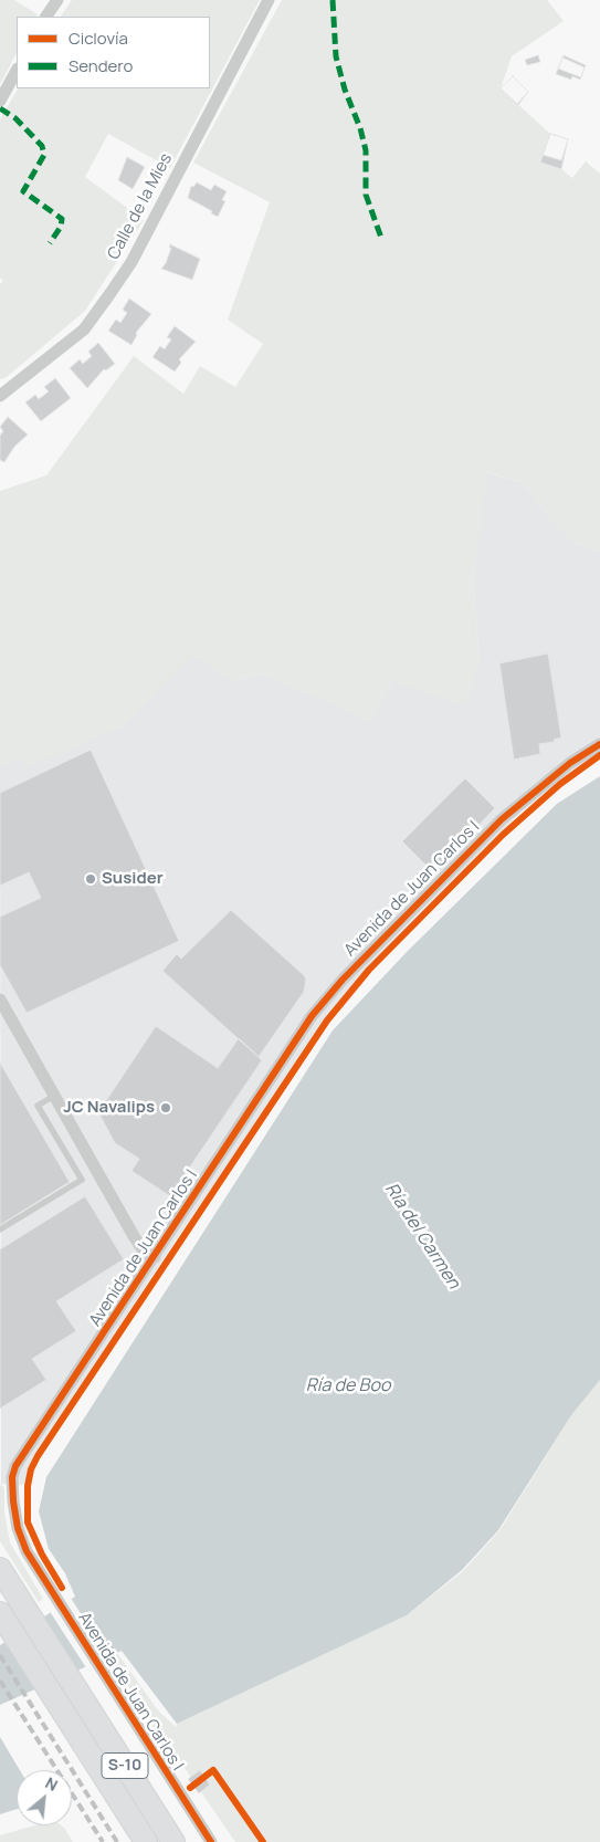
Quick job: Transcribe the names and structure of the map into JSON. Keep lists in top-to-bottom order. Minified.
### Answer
{"streets":{"highway":["S-10"],"street":["Calle de la Mies","Avenida de Juan Carlos I"]},"water":["Ría del Carmen","Ría de Boo"],"places":["Susider","JC Navalips"],"legend":["Ciclovía","Sendero"],"north":"top right"}
